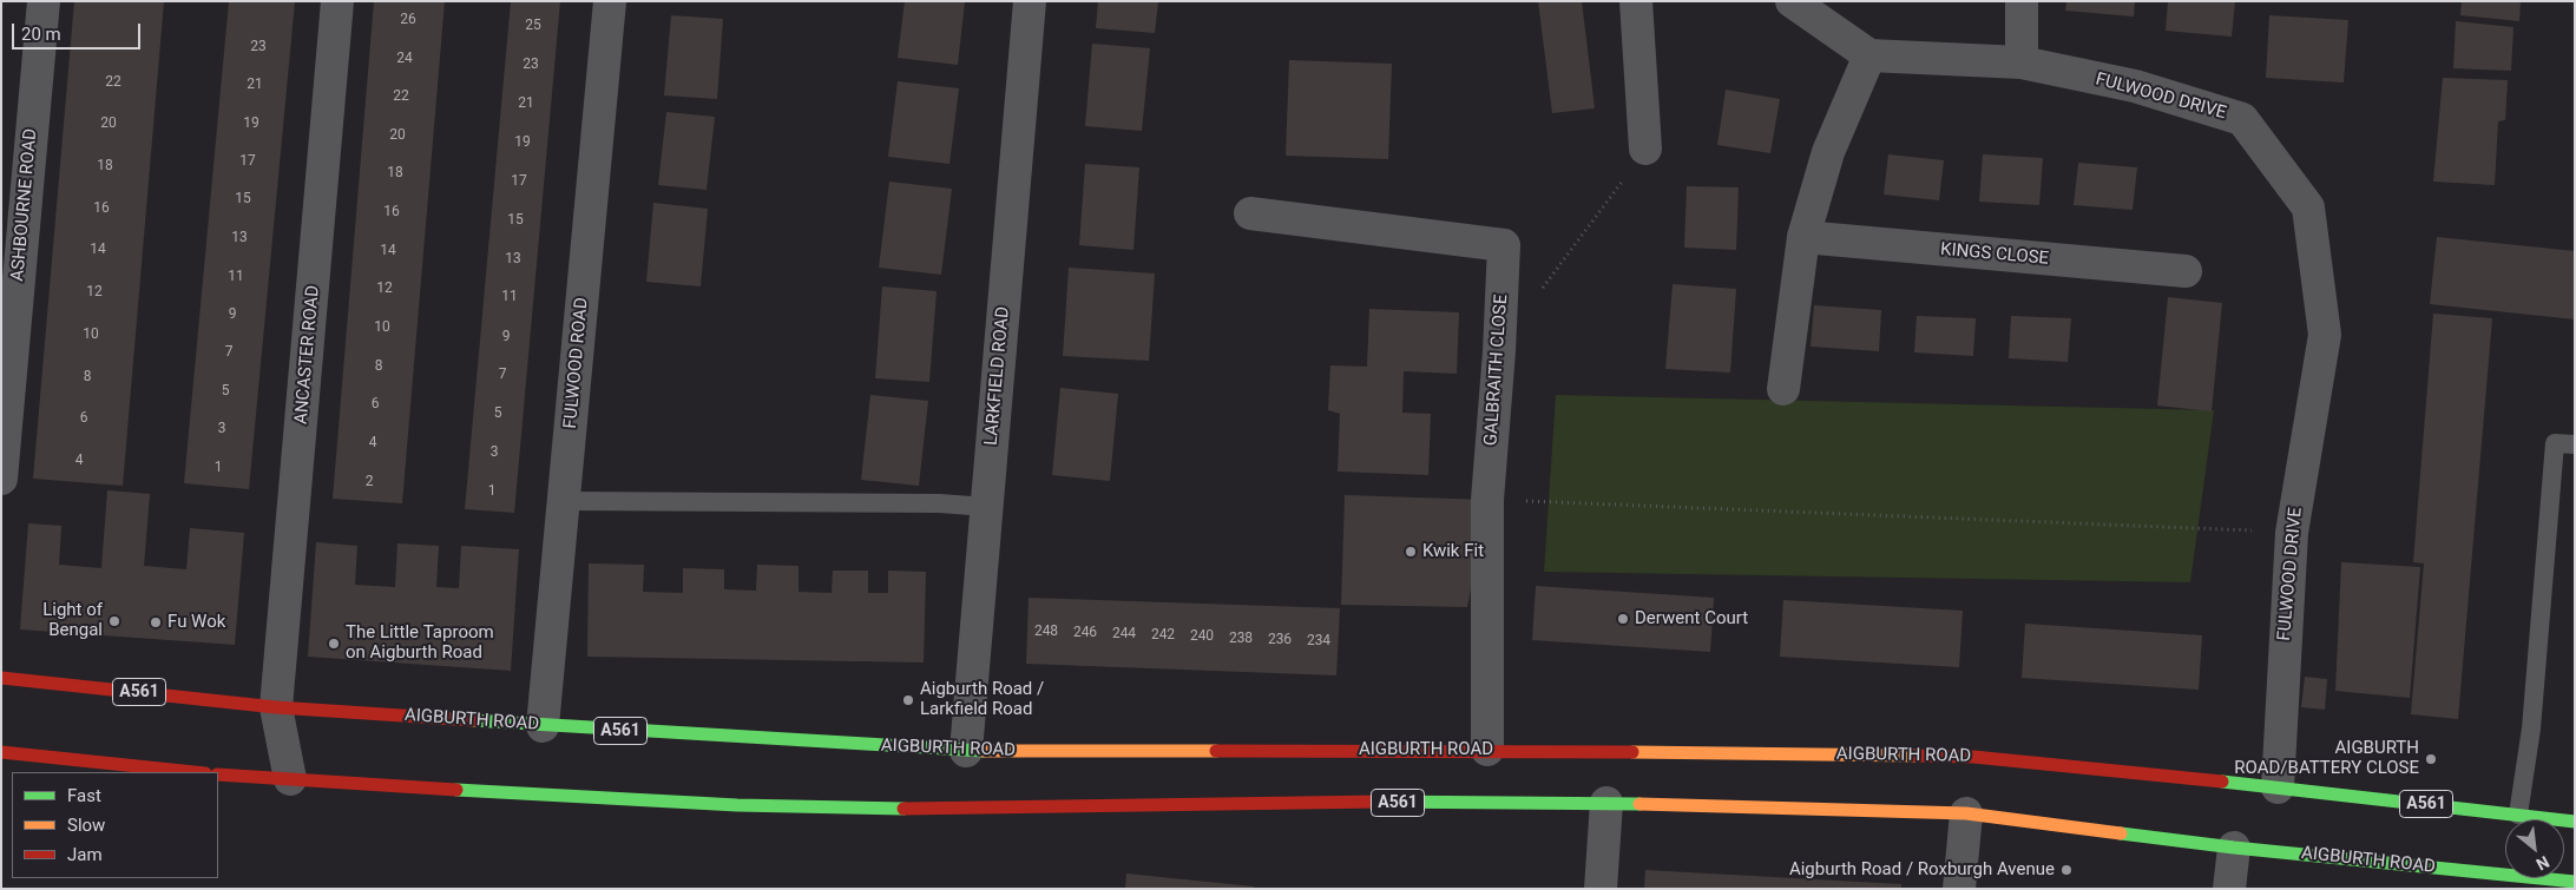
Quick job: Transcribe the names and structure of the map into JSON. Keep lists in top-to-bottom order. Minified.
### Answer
{"streets":{"highway":["A561","AIGBURTH ROAD"],"street":["FULWOOD DRIVE","ASHBOURNE ROAD","KINGS CLOSE","ANCASTER ROAD","FULWOOD ROAD","GALBRAITH CLOSE","LARKFIELD ROAD"]},"crossings":[["FULWOOD DRIVE","AIGBURTH ROAD"],["ANCASTER ROAD","AIGBURTH ROAD"],["FULWOOD ROAD","AIGBURTH ROAD"],["GALBRAITH CLOSE","AIGBURTH ROAD"],["LARKFIELD ROAD","AIGBURTH ROAD"]],"places":["Kwik Fit","Derwent Court","Light of Bengal","Fu Wok","The Little Taproom on Aigburth Road","Aigburth Road / Larkfield Road","AIGBURTH ROAD/BATTERY CLOSE","Aigburth Road / Roxburgh Avenue"],"house_numbers":["26","25","23","24","23","22","21","22","21","20","19","20","19","17","18","18","17","15","16","16","15","13","14","14","13","11","12","12","11","9","10","10","9","7","8","7","8","5","6","5","6","3","4","3","4","1","2","1","248","246","244","242","240","238","236","234"],"legend":["Fast","Slow","Jam"],"scale_bar":"20 m","north":"bottom right"}
